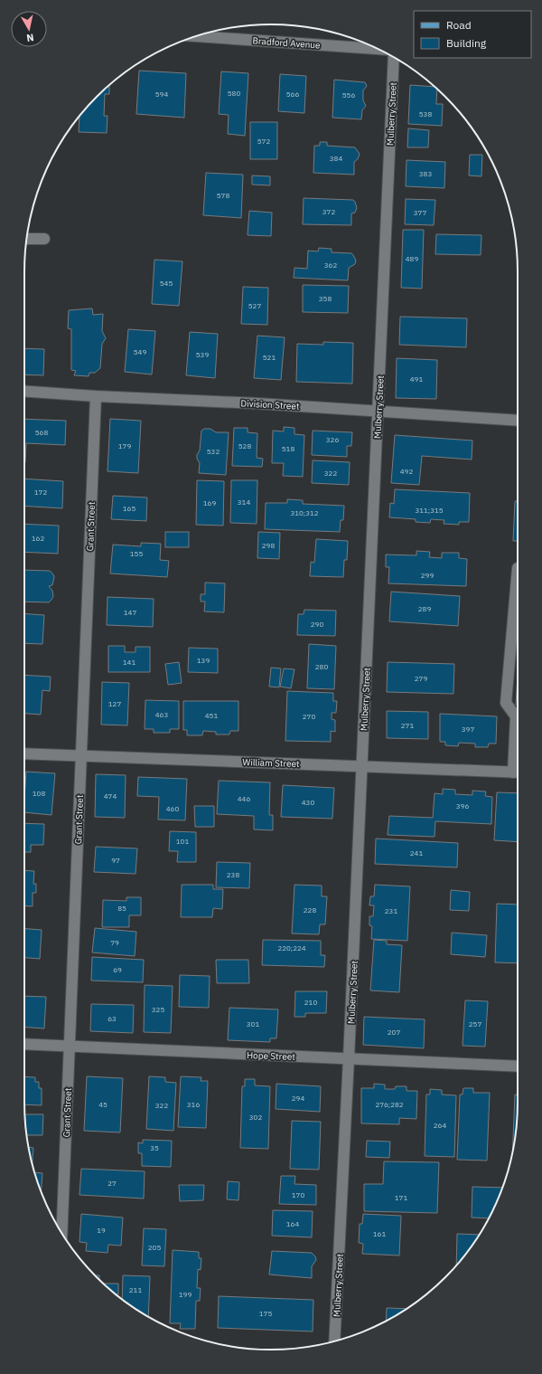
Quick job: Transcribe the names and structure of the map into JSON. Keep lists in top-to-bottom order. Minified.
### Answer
{"streets":{"street":["Bradford Avenue","Mulberry Street","Division Street","Grant Street","William Street","Hope Street"]},"crossings":[["Mulberry Street","Division Street"],["Mulberry Street","William Street"],["Mulberry Street","Hope Street"],["Division Street","Grant Street"],["Grant Street","William Street"],["Grant Street","Hope Street"]],"house_numbers":["580","594","566","556","538","572","384","383","578","372","377","489","362","545","358","527","549","539","521","491","568","326","179","528","518","532","492","322","172","314","169","165","311;315","310;312","162","298","155","299","289","147","290","139","141","280","279","127","463","451","270","271","397","108","474","446","430","396","460","101","241","97","238","85","228","231","79","220;224","69","210","325","63","301","257","207","294","45","316","276;282","322","302","264","35","27","170","171","164","19","161","205","211","199","175"],"legend":["Road","Building"],"north":"bottom"}
